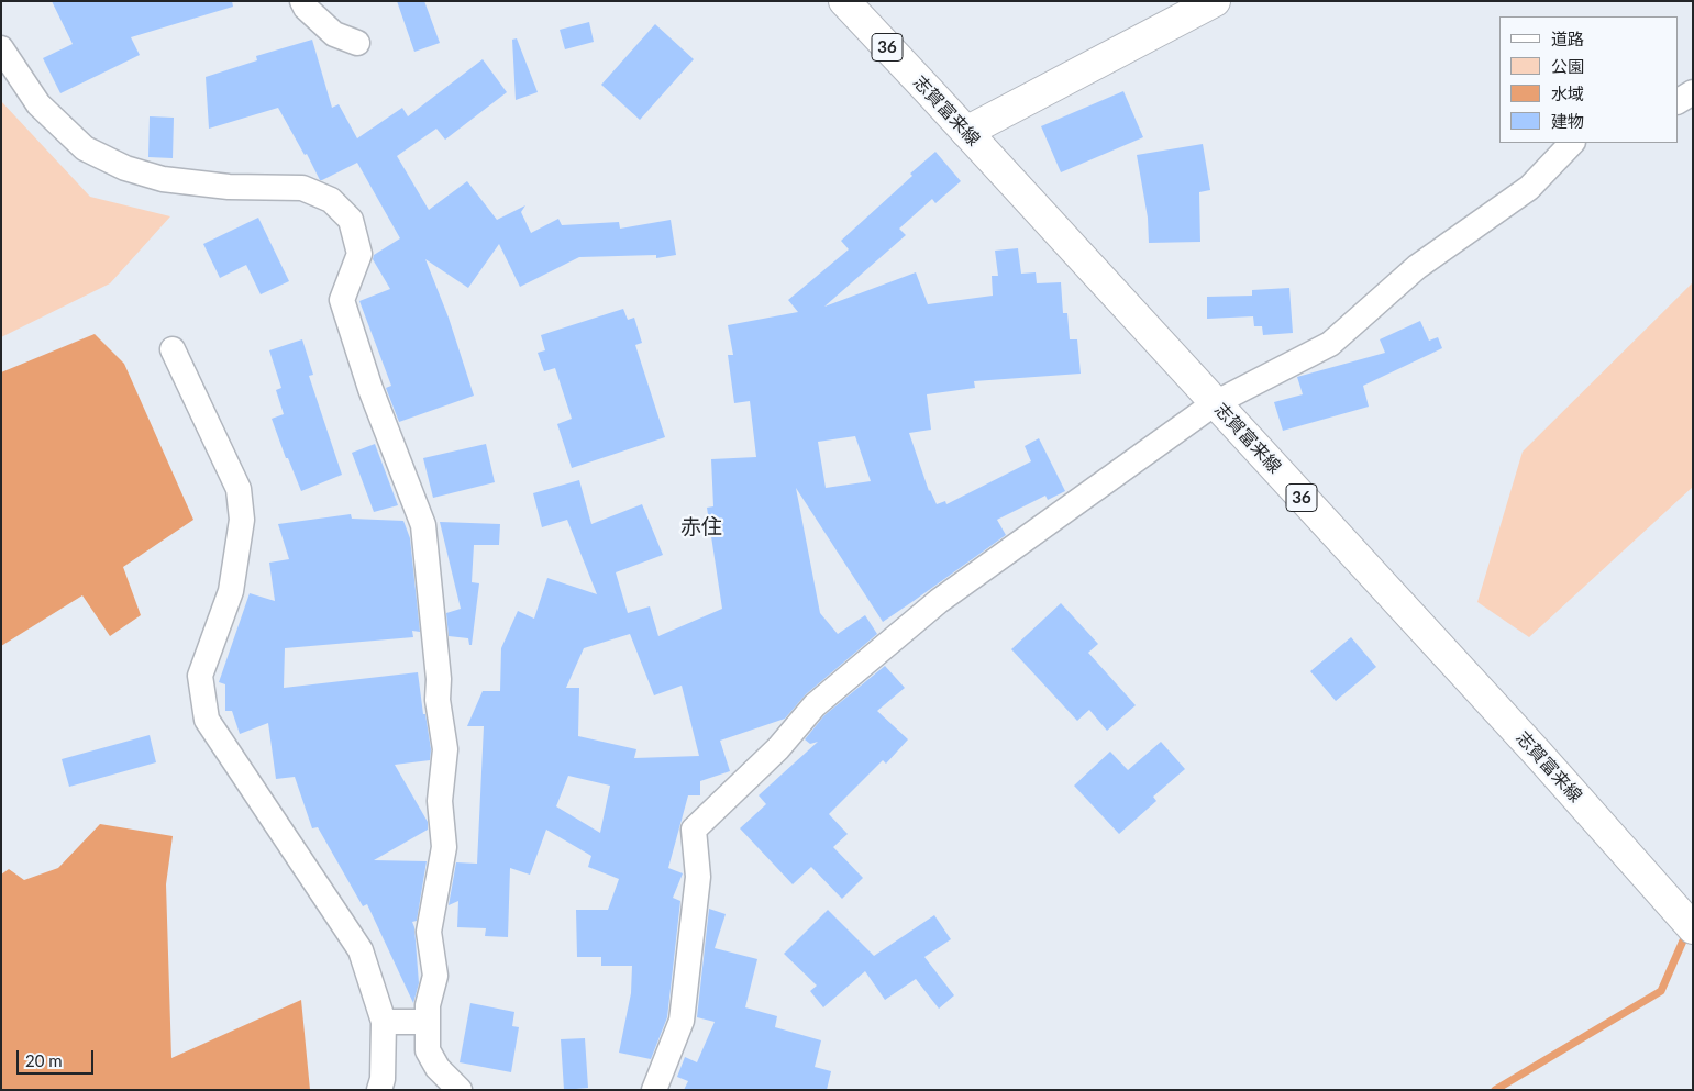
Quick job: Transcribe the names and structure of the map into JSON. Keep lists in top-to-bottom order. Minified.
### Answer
{"streets":{"main road":["36","志賀富来線"]},"districts":["赤住"],"legend":["道路","公園","水域","建物"],"scale_bar":"20 m"}
